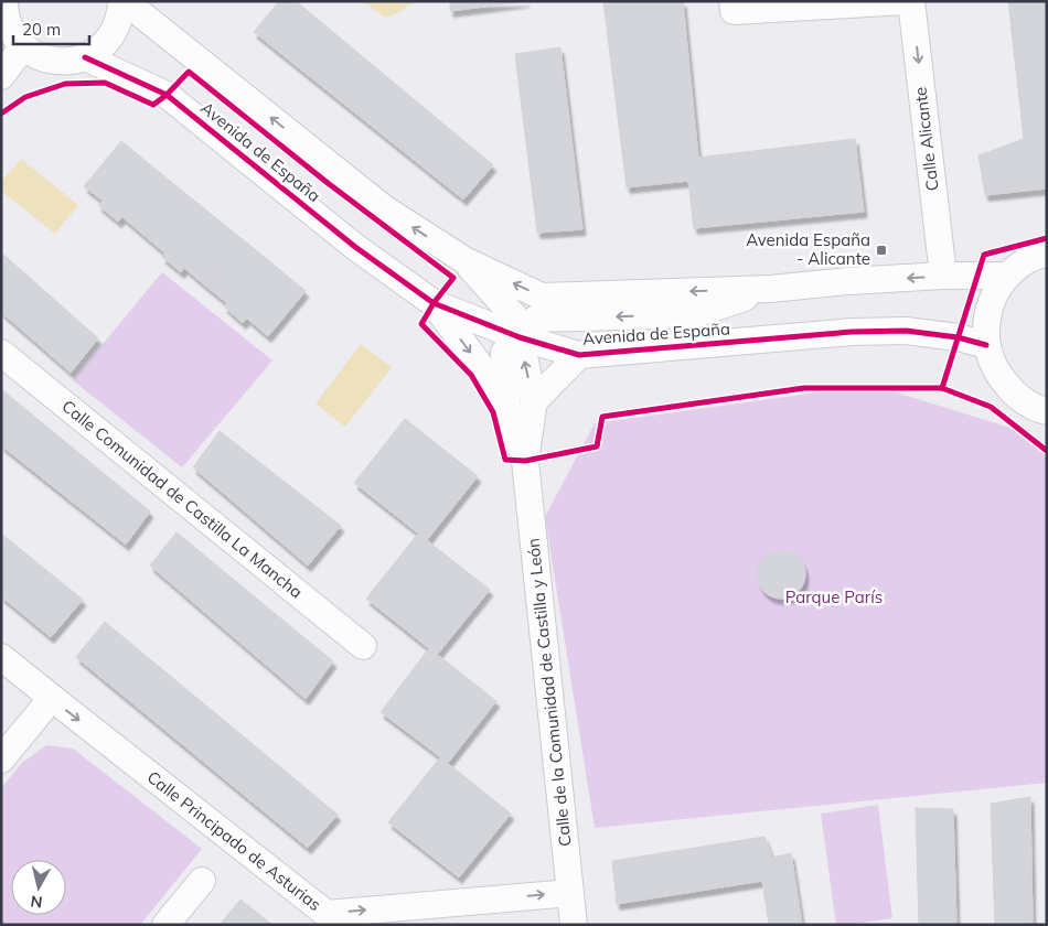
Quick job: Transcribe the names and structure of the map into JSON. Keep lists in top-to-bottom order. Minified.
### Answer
{"streets":{"street":["Calle Alicante","Avenida de España","Calle Comunidad de Castilla La Mancha","Calle de la Comunidad de Castilla y León","Calle Principado de Asturias"]},"crossings":[["Calle Alicante","Avenida de España"],["Avenida de España","Calle de la Comunidad de Castilla y León"],["Calle de la Comunidad de Castilla y León","Calle Principado de Asturias"]],"one_way":["Calle Alicante","Calle Principado de Asturias"],"parks":["Parque París"],"places":{"transit":["Avenida España - Alicante"]},"scale_bar":"20 m","north":"bottom"}
